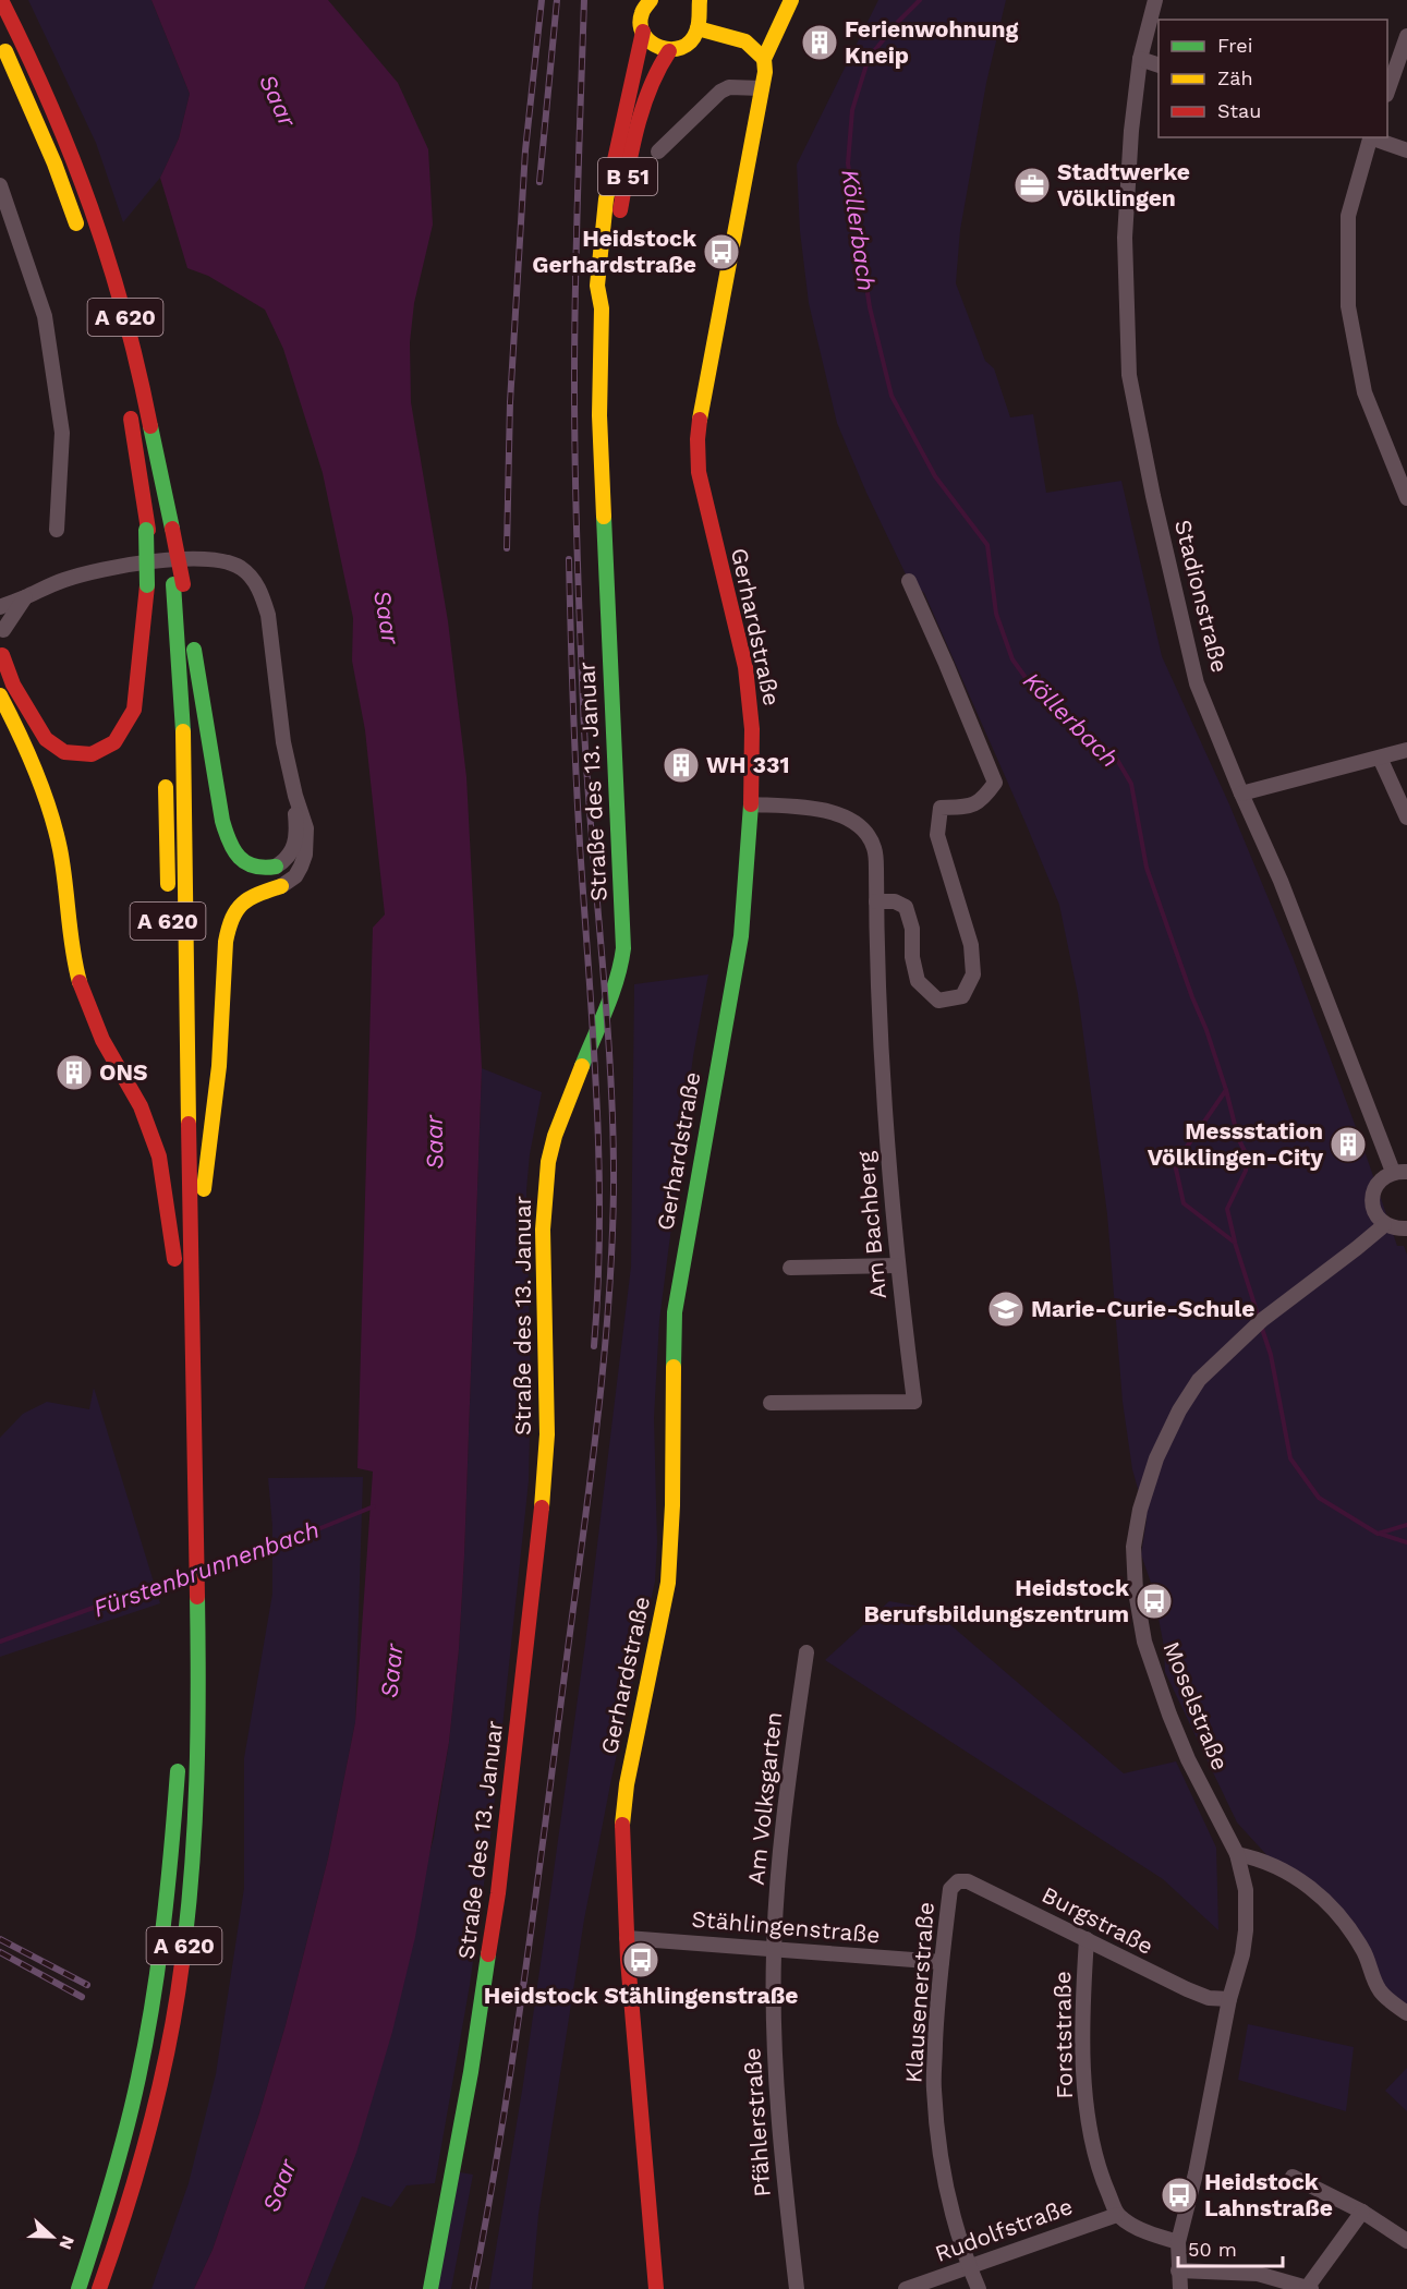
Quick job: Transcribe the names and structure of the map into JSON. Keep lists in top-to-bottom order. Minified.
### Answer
{"streets":{"main road":["B 51","A 620","Gerhardstraße","Straße des 13. Januar"],"street":["Stadionstraße","Am Bachberg","Moselstraße","Am Volksgarten","Burgstraße","Stählingenstraße","Klausenerstraße","Forststraße","Pfählerstraße","Rudolfstraße"]},"crossings":[["Gerhardstraße","Am Bachberg"],["Gerhardstraße","Stählingenstraße"],["Moselstraße","Burgstraße"],["Am Volksgarten","Stählingenstraße"],["Am Volksgarten","Pfählerstraße"],["Burgstraße","Klausenerstraße"],["Burgstraße","Forststraße"],["Stählingenstraße","Klausenerstraße"],["Stählingenstraße","Pfählerstraße"],["Klausenerstraße","Rudolfstraße"],["Forststraße","Rudolfstraße"]],"water":["Saar","Köllerbach","Fürstenbrunnenbach"],"places":{"building":["Ferienwohnung Kneip","WH 331","ONS","Messstation Völklingen-City"],"office":["Stadtwerke Völklingen"],"bus stop":["Heidstock Gerhardstraße","Heidstock Berufsbildungszentrum","Heidstock Stählingenstraße","Heidstock Lahnstraße"],"school or university":["Marie-Curie-Schule"]},"legend":["Frei","Zäh","Stau"],"scale_bar":"50 m","north":"right"}
